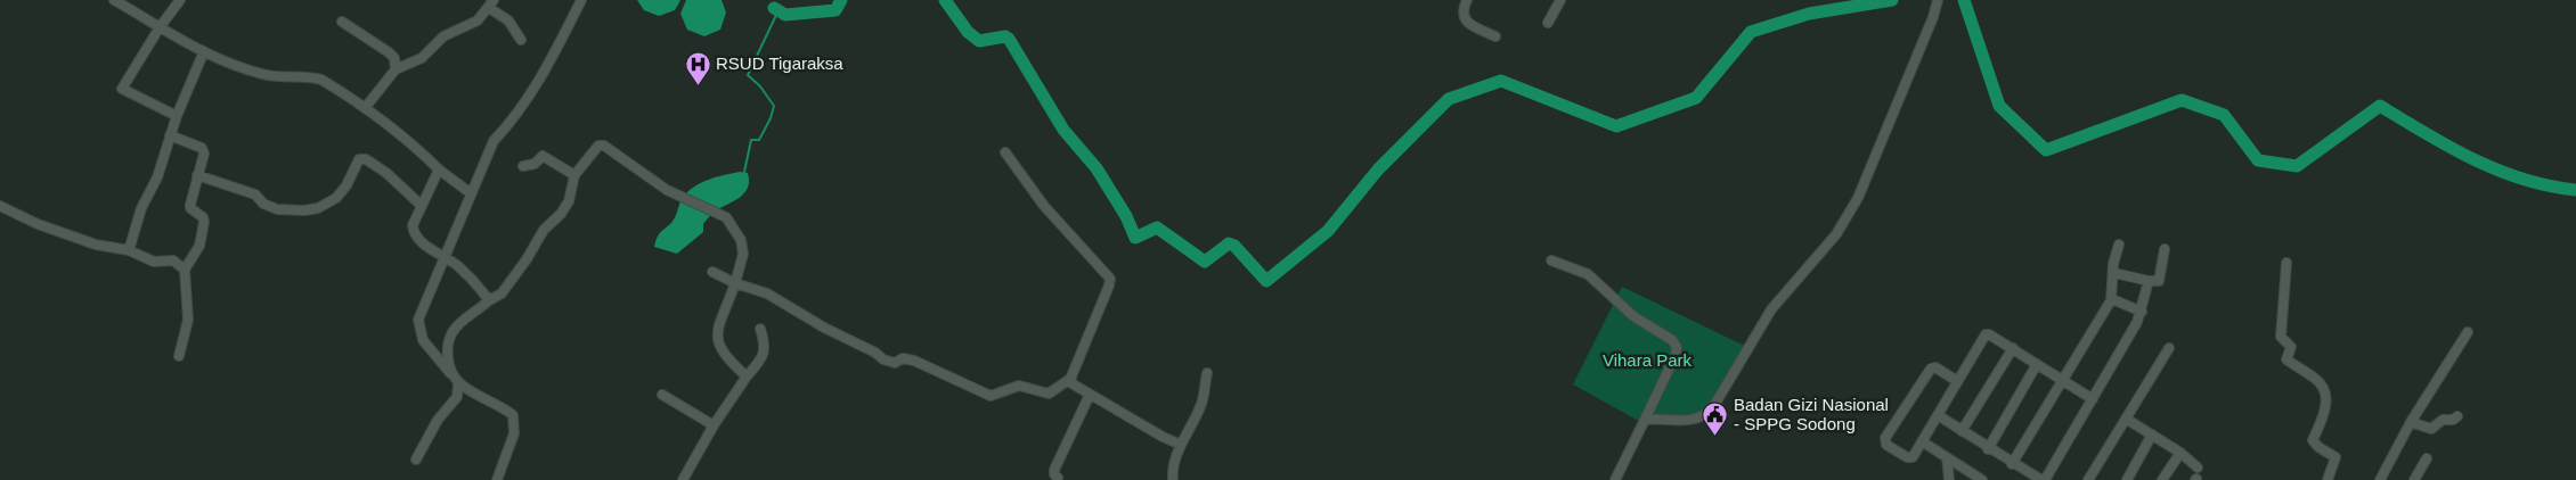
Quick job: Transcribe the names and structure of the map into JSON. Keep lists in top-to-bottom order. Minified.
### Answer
{"parks":["Vihara Park"],"places":{"hospital":["RSUD Tigaraksa"],"public building":["Badan Gizi Nasional - SPPG Sodong"]}}
